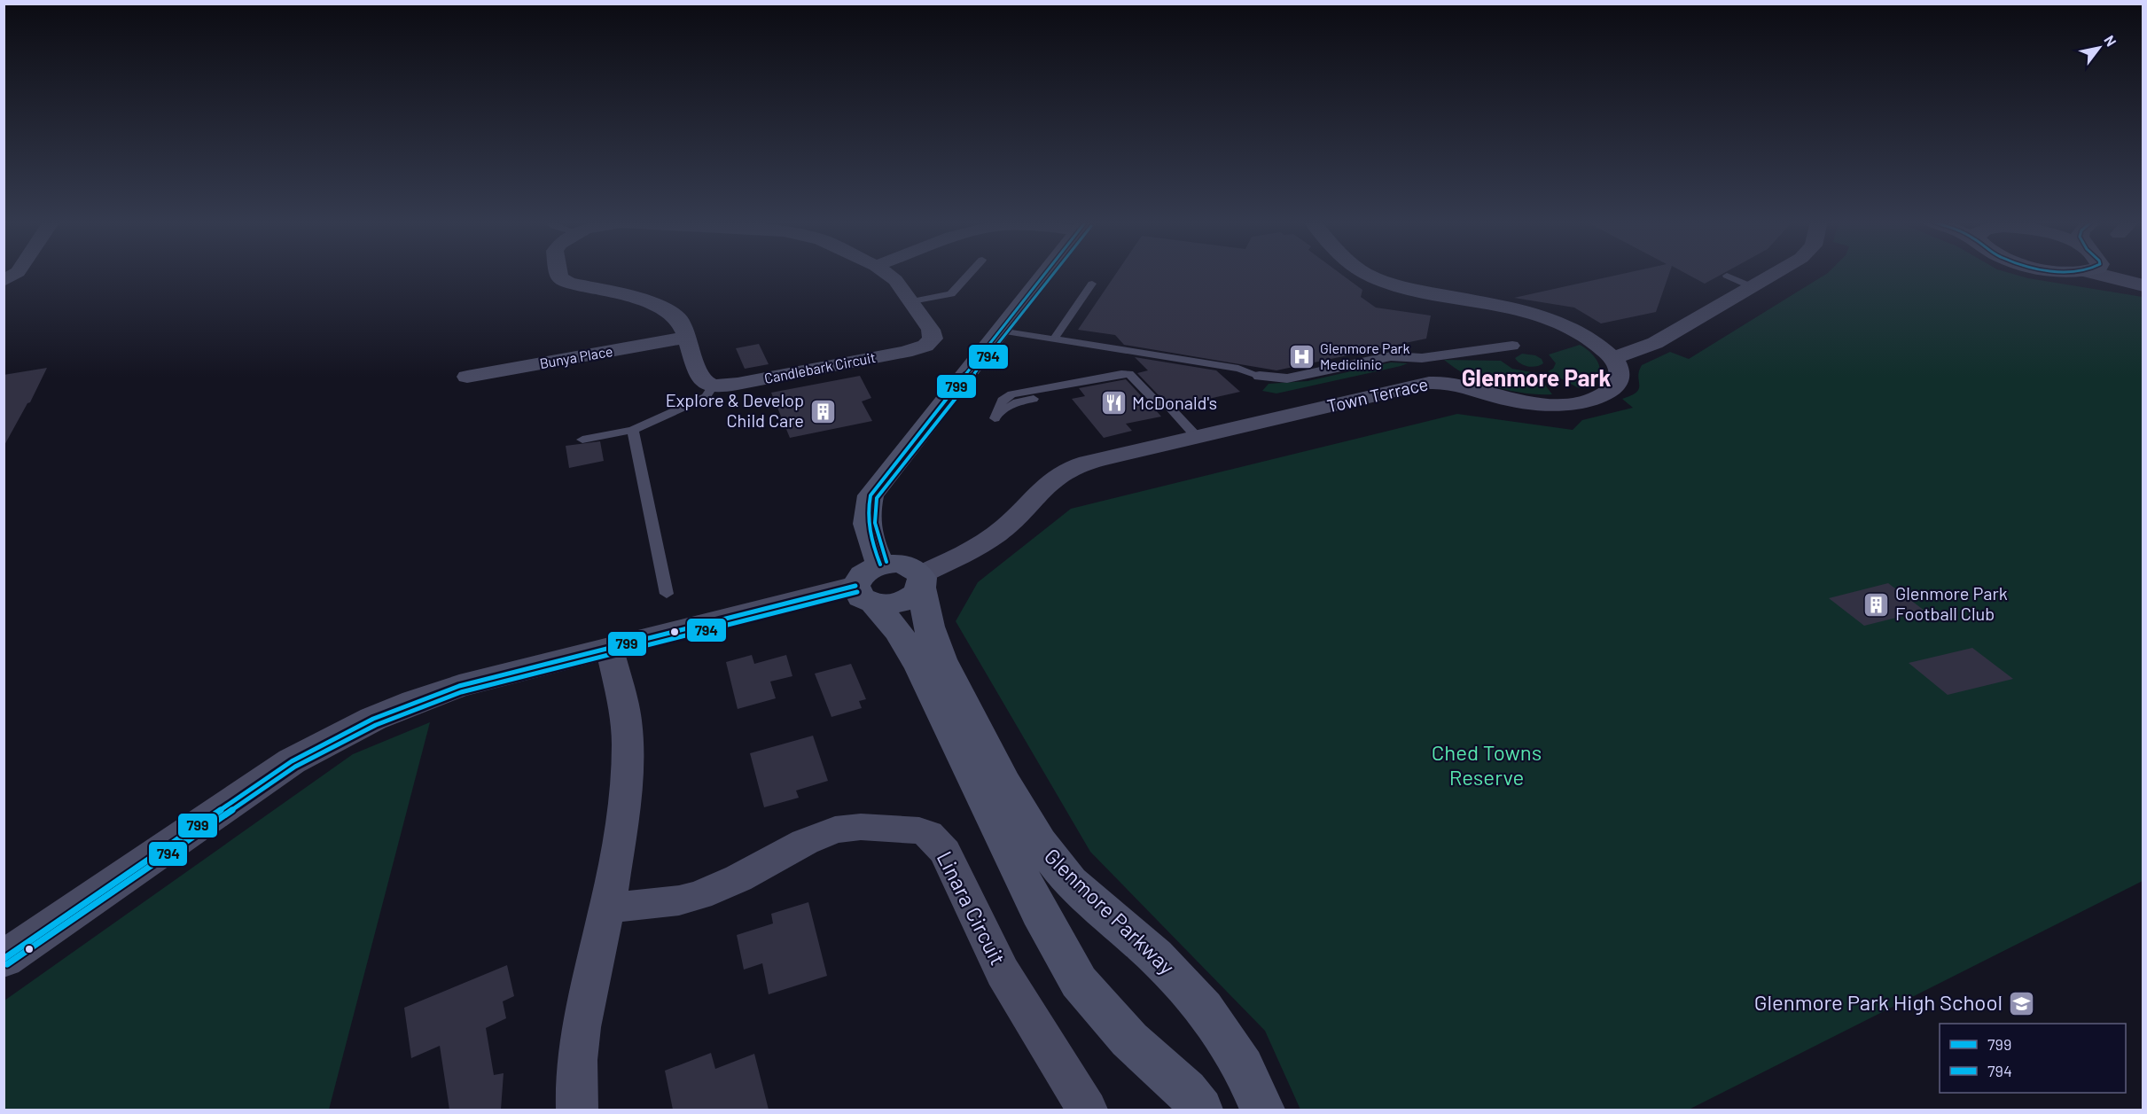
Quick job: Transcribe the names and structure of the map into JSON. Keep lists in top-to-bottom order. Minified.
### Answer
{"streets":{"main road":["Glenmore Parkway"],"street":["Bunya Place","Candlebark Circuit","Town Terrace","Linara Circuit"]},"crossings":[["Bunya Place","Candlebark Circuit"],["Town Terrace","Glenmore Parkway"]],"districts":["Glenmore Park"],"parks":["Ched Towns Reserve"],"places":{"hospital":["Glenmore Park Mediclinic"],"restaurant":["McDonald's"],"building":["Explore & Develop Child Care","Glenmore Park Football Club"],"school or university":["Glenmore Park High School"]},"lines":["transit line 799","transit line 794"],"legend":["799","794"],"north":"top right"}
